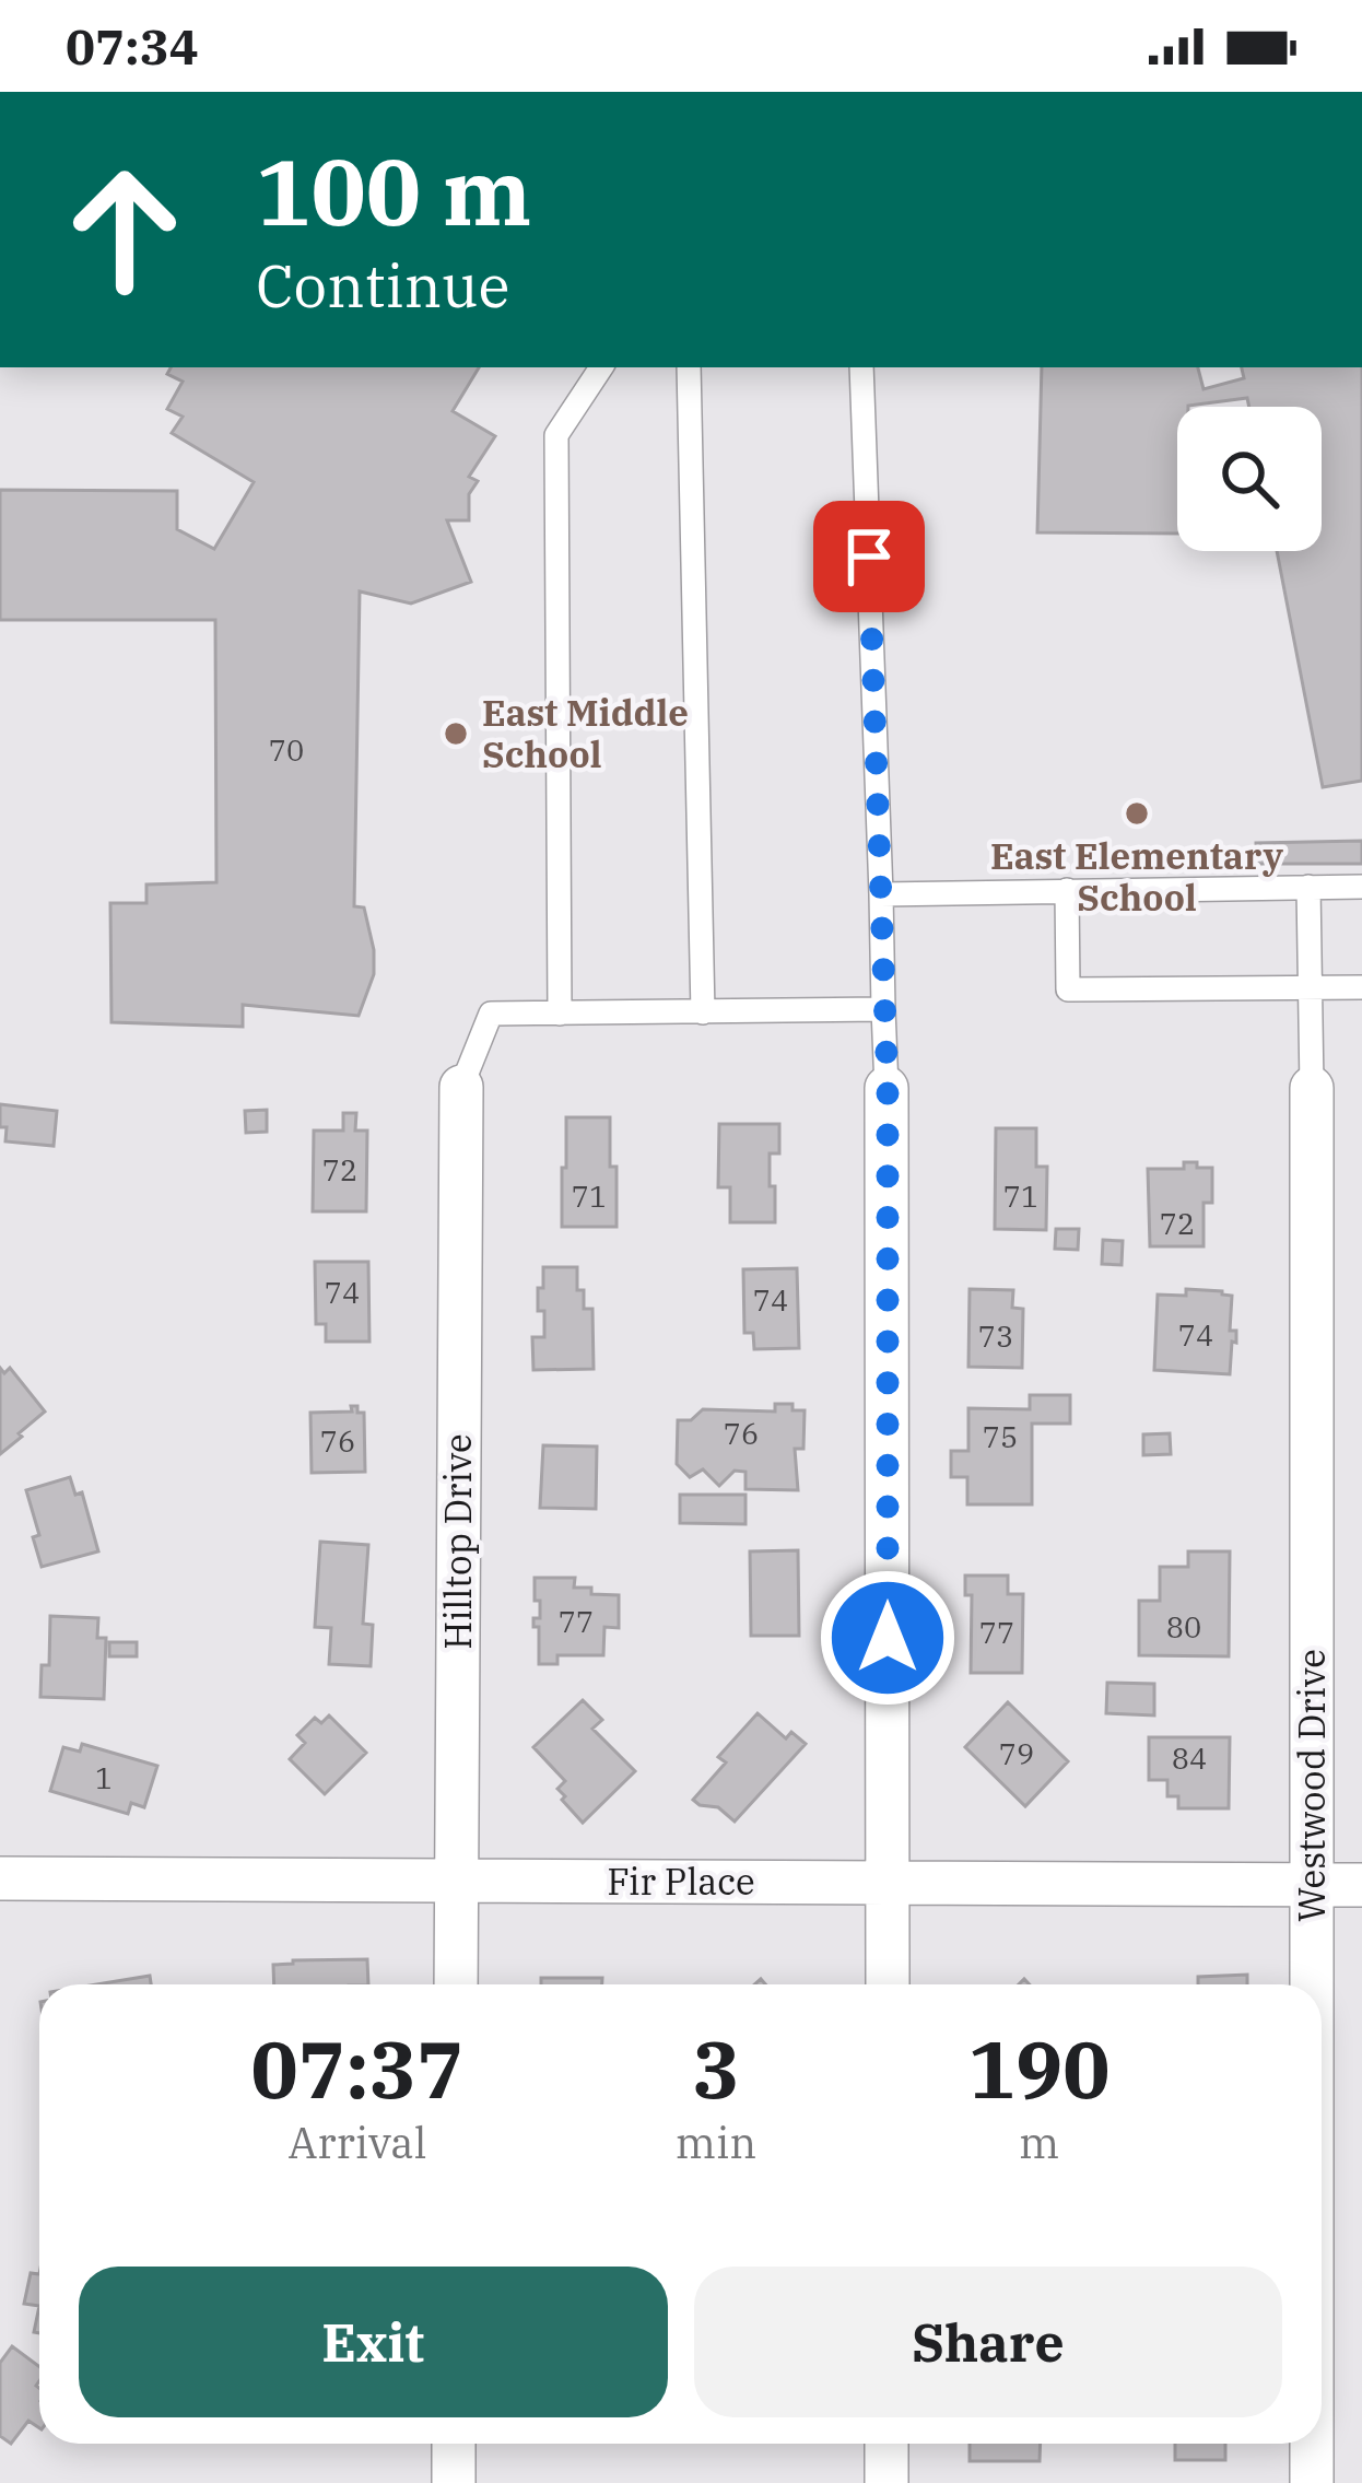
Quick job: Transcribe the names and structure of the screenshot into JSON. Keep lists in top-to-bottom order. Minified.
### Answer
{"streets":{"street":["Hilltop Drive","Westwood Drive","Fir Place"]},"crossings":[["Hilltop Drive","Fir Place"],["Westwood Drive","Fir Place"]],"places":["East Middle School","East Elementary School"],"house_numbers":["70","72","71","71","72","74","74","74","73","76","75","76","77","80","77","79","84","1"],"page":{"status":"07:34","turn":["100 m","Continue"],"eta":["07:37","Arrival","3","min","190","m"],"buttons":["Exit","Share"]}}
